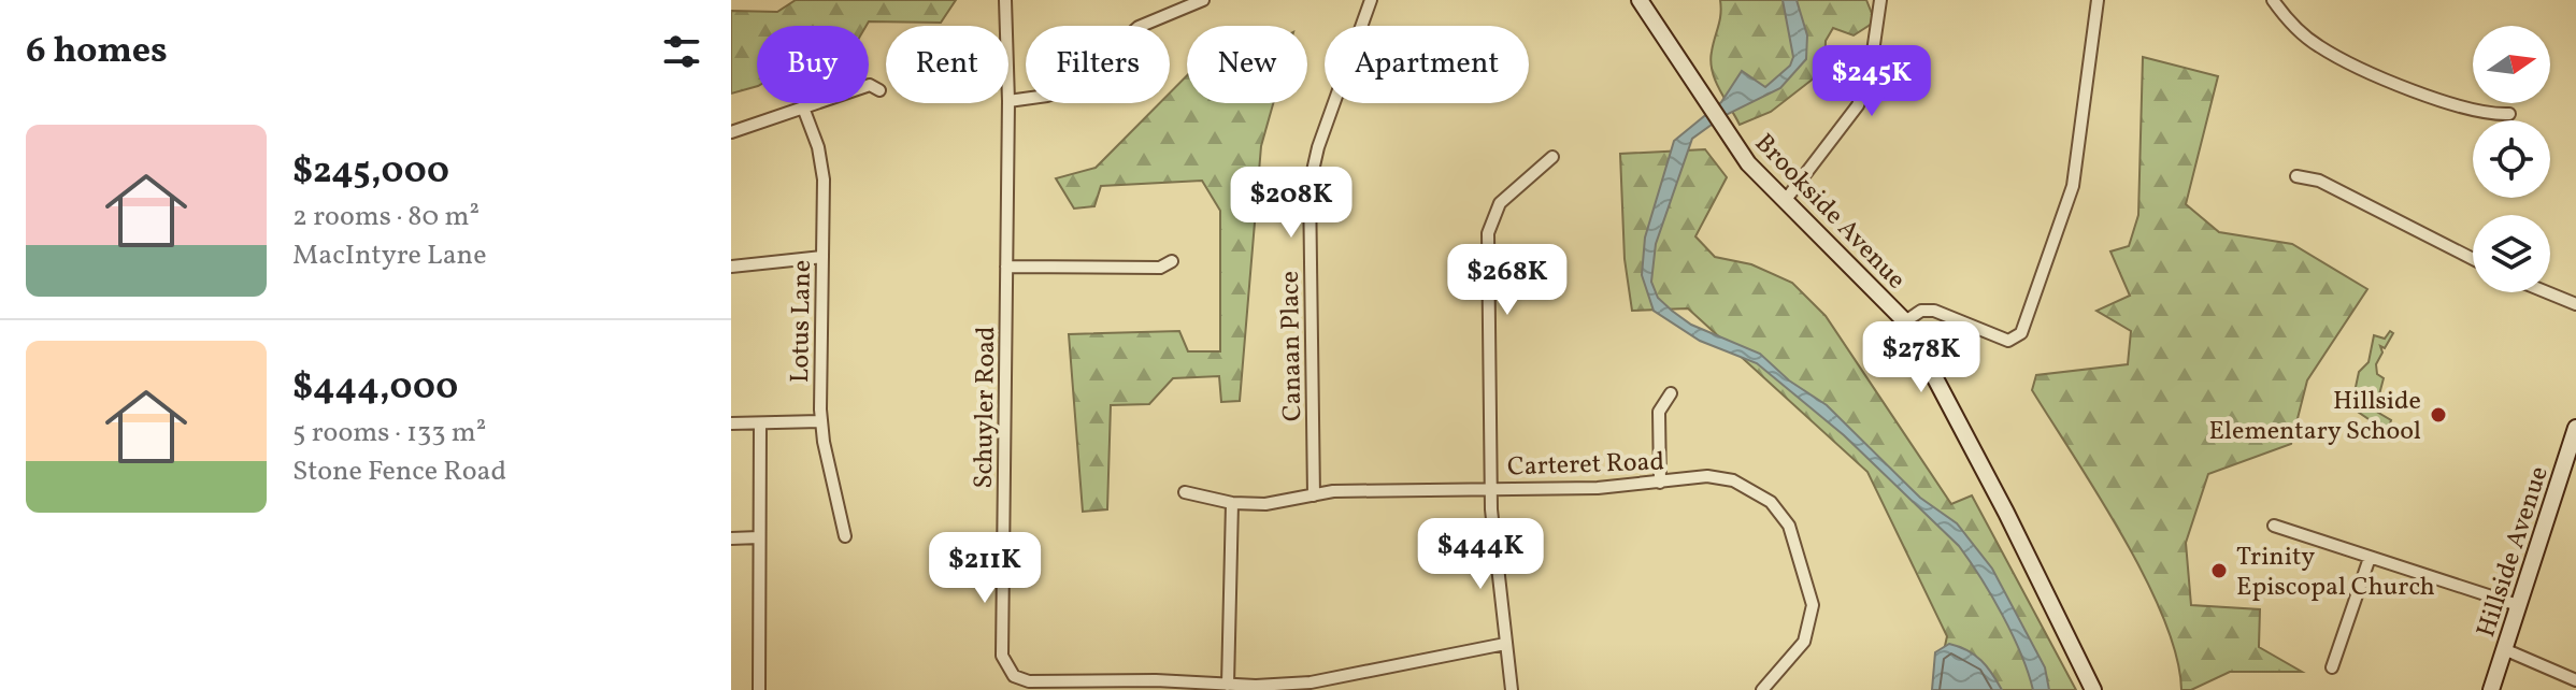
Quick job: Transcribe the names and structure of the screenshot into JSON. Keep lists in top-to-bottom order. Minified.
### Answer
{"streets":{"street":["Brookside Avenue","Lotus Lane","Canaan Place","Schuyler Road","Carteret Road","Hillside Avenue"]},"crossings":[["Canaan Place","Carteret Road"]],"places":["Hillside Elementary School","Trinity Episcopal Church"],"north":"right","page":{"heading":"6 homes","chip":["Buy","Rent","Filters","New","Apartment"],"price":["$245K","$208K","$268K","$278K","$444K","$211K"],"list":[{"name":"$245,000","note":"2 rooms · 80 m² · MacIntyre Lane"},{"name":"$444,000","note":"5 rooms · 133 m² · Stone Fence Road"}]}}
